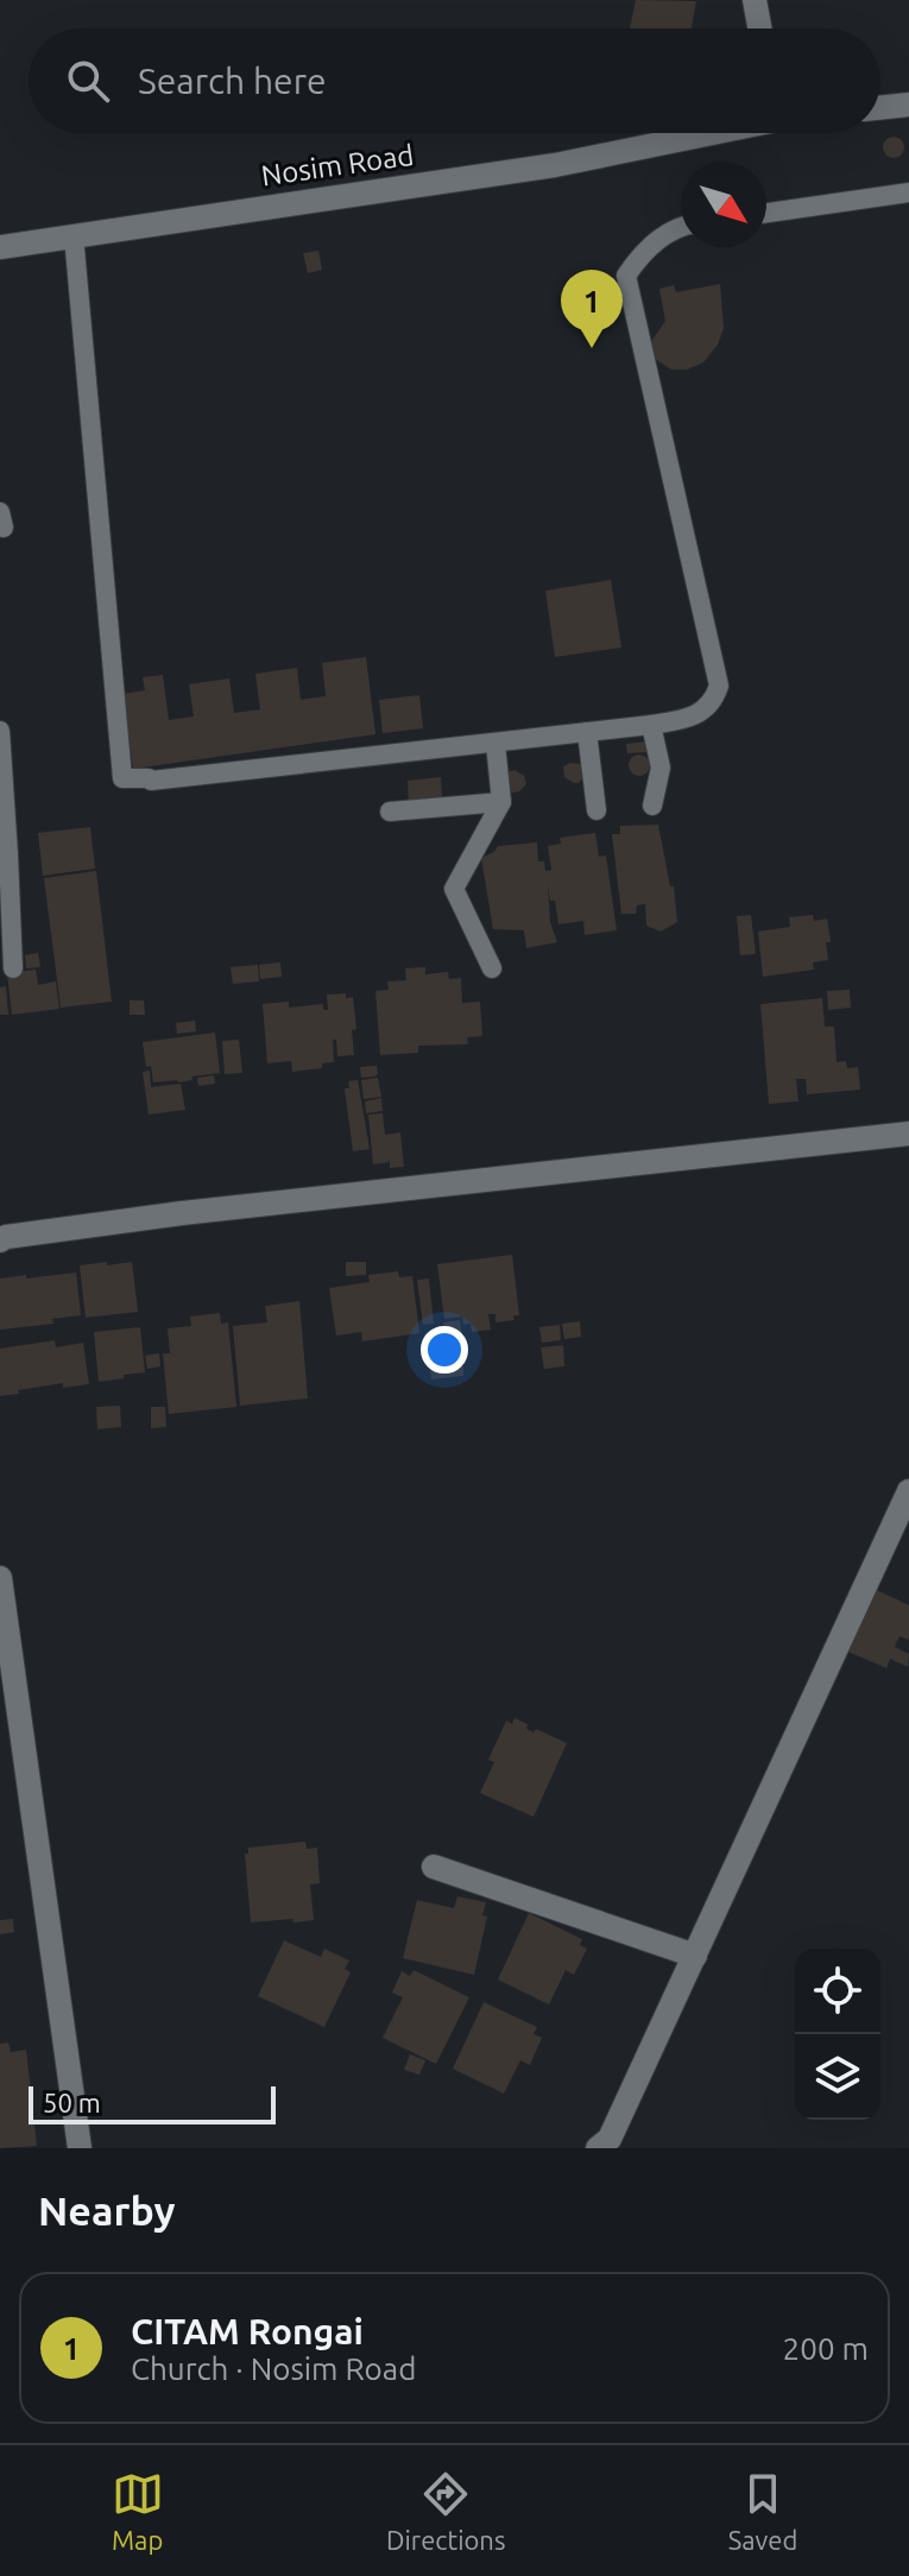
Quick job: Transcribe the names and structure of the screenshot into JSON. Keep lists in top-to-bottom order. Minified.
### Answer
{"streets":{"street":["Nosim Road"]},"scale_bar":"50 m","north":"bottom right","page":{"search":"Search here","pins":"1","scale":"50 m","heading":"Nearby","list":[{"mark":"1","name":"CITAM Rongai","note":"Church · Nosim Road","value":"200 m"}],"nav":["Map","Directions","Saved"]}}
